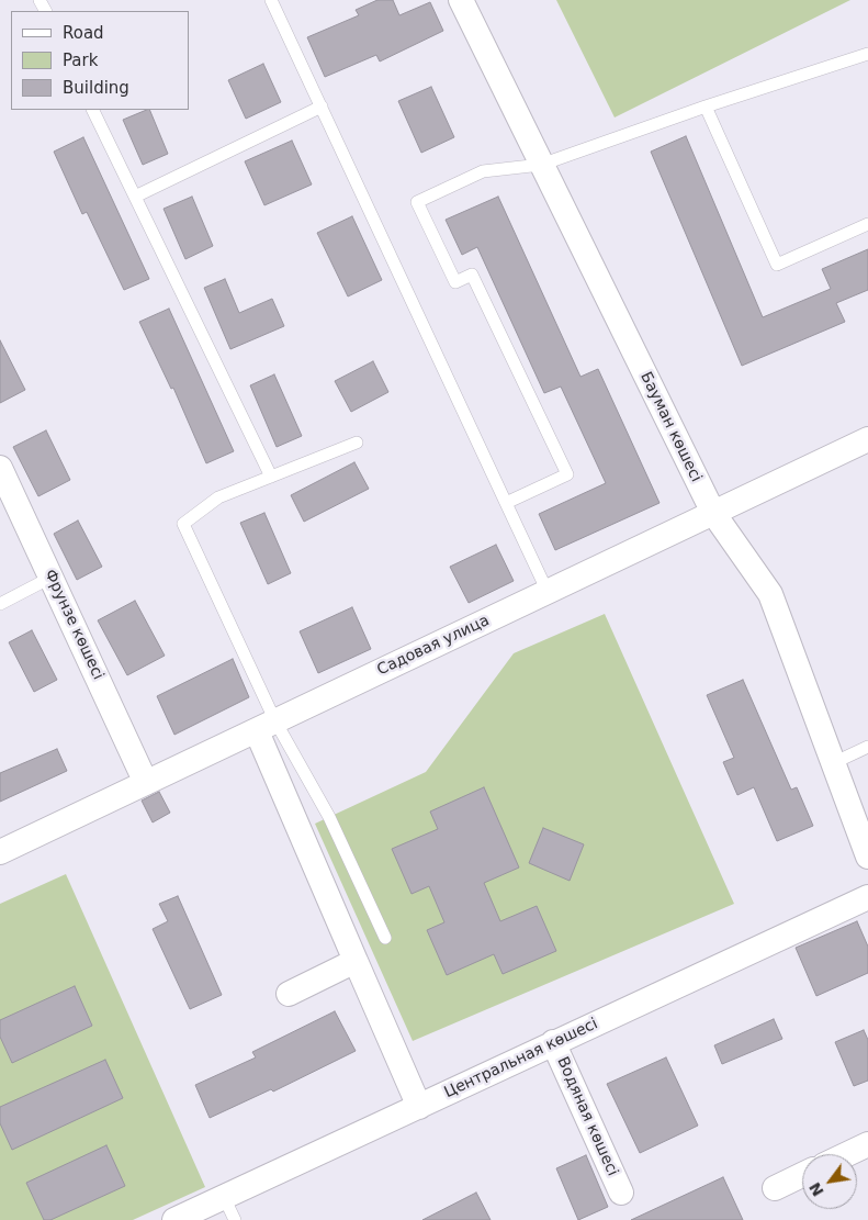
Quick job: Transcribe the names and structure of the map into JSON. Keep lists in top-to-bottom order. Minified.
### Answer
{"streets":{"street":["Бауман көшесі","Фрунзе көшесі","Садовая улица","Центральная көшесі","Водяная көшесі"]},"crossings":[["Бауман көшесі","Садовая улица"],["Фрунзе көшесі","Садовая улица"],["Центральная көшесі","Водяная көшесі"]],"legend":["Road","Park","Building"],"north":"bottom left"}
